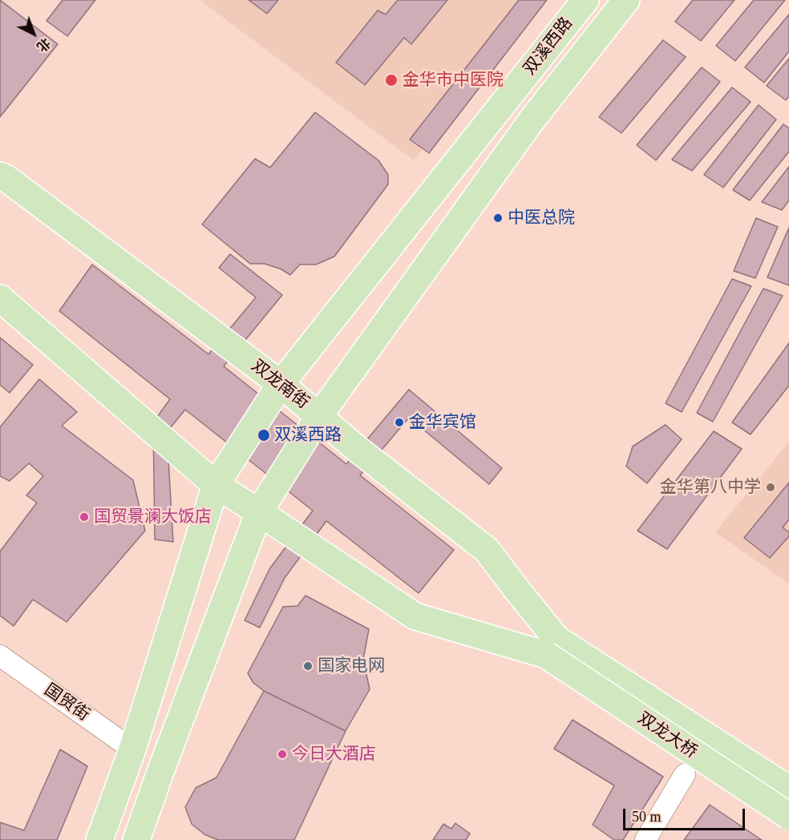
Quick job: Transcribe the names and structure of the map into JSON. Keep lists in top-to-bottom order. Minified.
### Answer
{"streets":{"main road":["双溪西路","双龙南街","双龙大桥"],"street":["国贸街"]},"crossings":[["双溪西路","双龙南街"],["双溪西路","国贸街"],["双龙南街","双龙大桥"]],"places":["金华市中医院","中医总院","金华宾馆","双溪西路","金华第八中学","国贸景澜大饭店","国家电网","今日大酒店"],"scale_bar":"50 m","north":"bottom right"}
